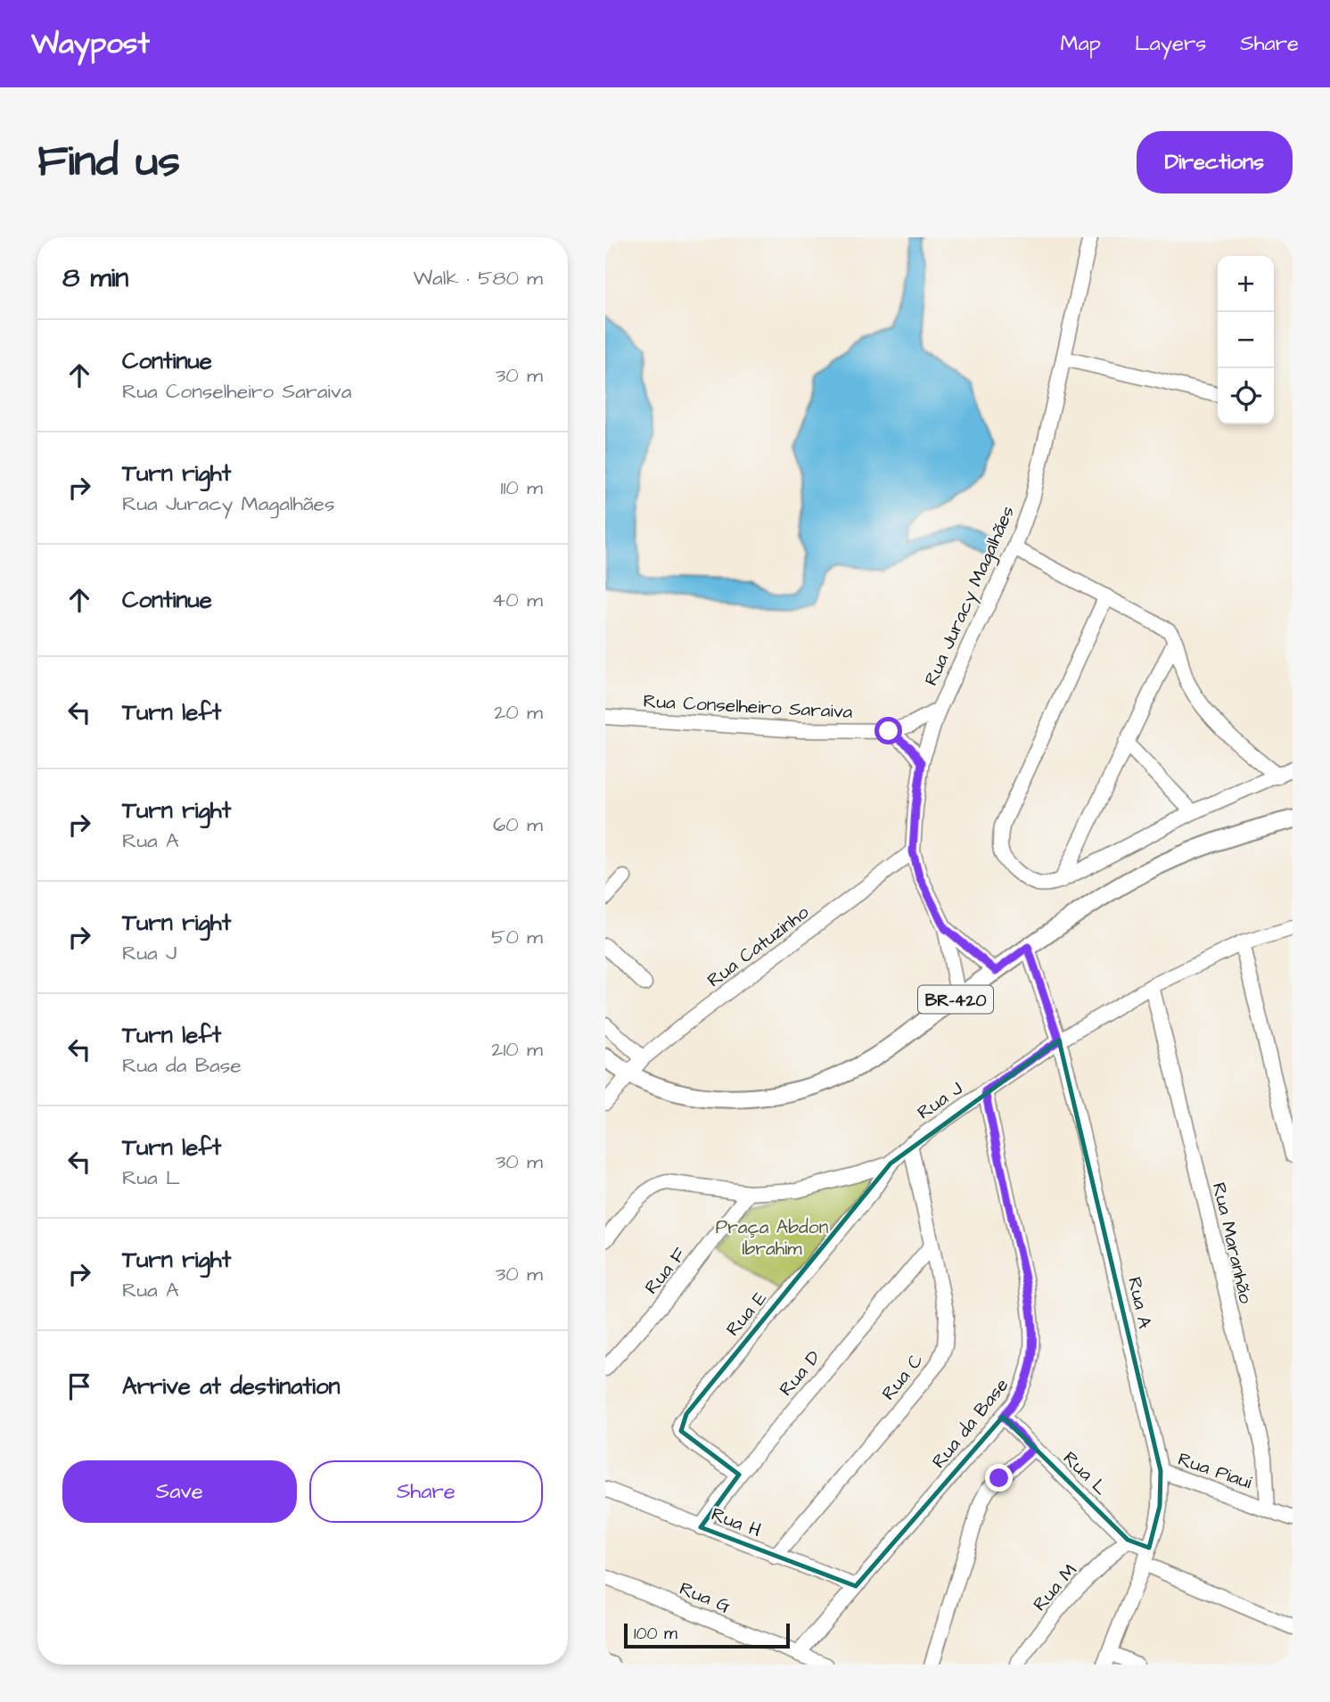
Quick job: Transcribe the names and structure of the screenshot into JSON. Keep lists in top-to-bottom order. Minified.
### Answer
{"streets":{"main road":["BR-420"],"street":["Rua Juracy Magalhães","Rua Conselheiro Saraiva","Rua Catuzinho","Rua J","Rua Maranhão","Rua F","Rua A","Rua E","Rua D","Rua C","Rua da Base","Rua Piauí","Rua L","Rua H","Rua M","Rua G"]},"crossings":[["Rua Juracy Magalhães","Rua Conselheiro Saraiva"],["Rua Juracy Magalhães","Rua Catuzinho"],["Rua Catuzinho","BR-420"],["BR-420","Rua A"],["Rua J","Rua Maranhão"],["Rua J","Rua F"],["Rua J","Rua A"],["Rua J","Rua E"],["Rua J","Rua C"],["Rua J","Rua da Base"],["Rua Maranhão","Rua Piauí"],["Rua A","Rua Piauí"],["Rua A","Rua L"],["Rua E","Rua D"],["Rua D","Rua C"],["Rua D","Rua H"],["Rua C","Rua H"],["Rua da Base","Rua L"],["Rua da Base","Rua H"],["Rua da Base","Rua G"],["Rua L","Rua M"]],"parks":["Praça Abdon Ibrahim"],"scale_bar":"100 m","page":{"header":"Waypost","nav":["Map","Layers","Share"],"buttons":["Directions",["Save","Share"]],"title":"Find us","heading":["8 min","Walk · 580 m"],"map_buttons":["+","−"],"list":[["Continue","Rua Conselheiro Saraiva","30 m"],["Turn right","Rua Juracy Magalhães","110 m"],["Continue","40 m"],["Turn left","20 m"],["Turn right","Rua A","60 m"],["Turn right","Rua J","50 m"],["Turn left","Rua da Base","210 m"],["Turn left","Rua L","30 m"],["Turn right","Rua A","30 m"],"Arrive at destination"],"scale":"100 m"}}
